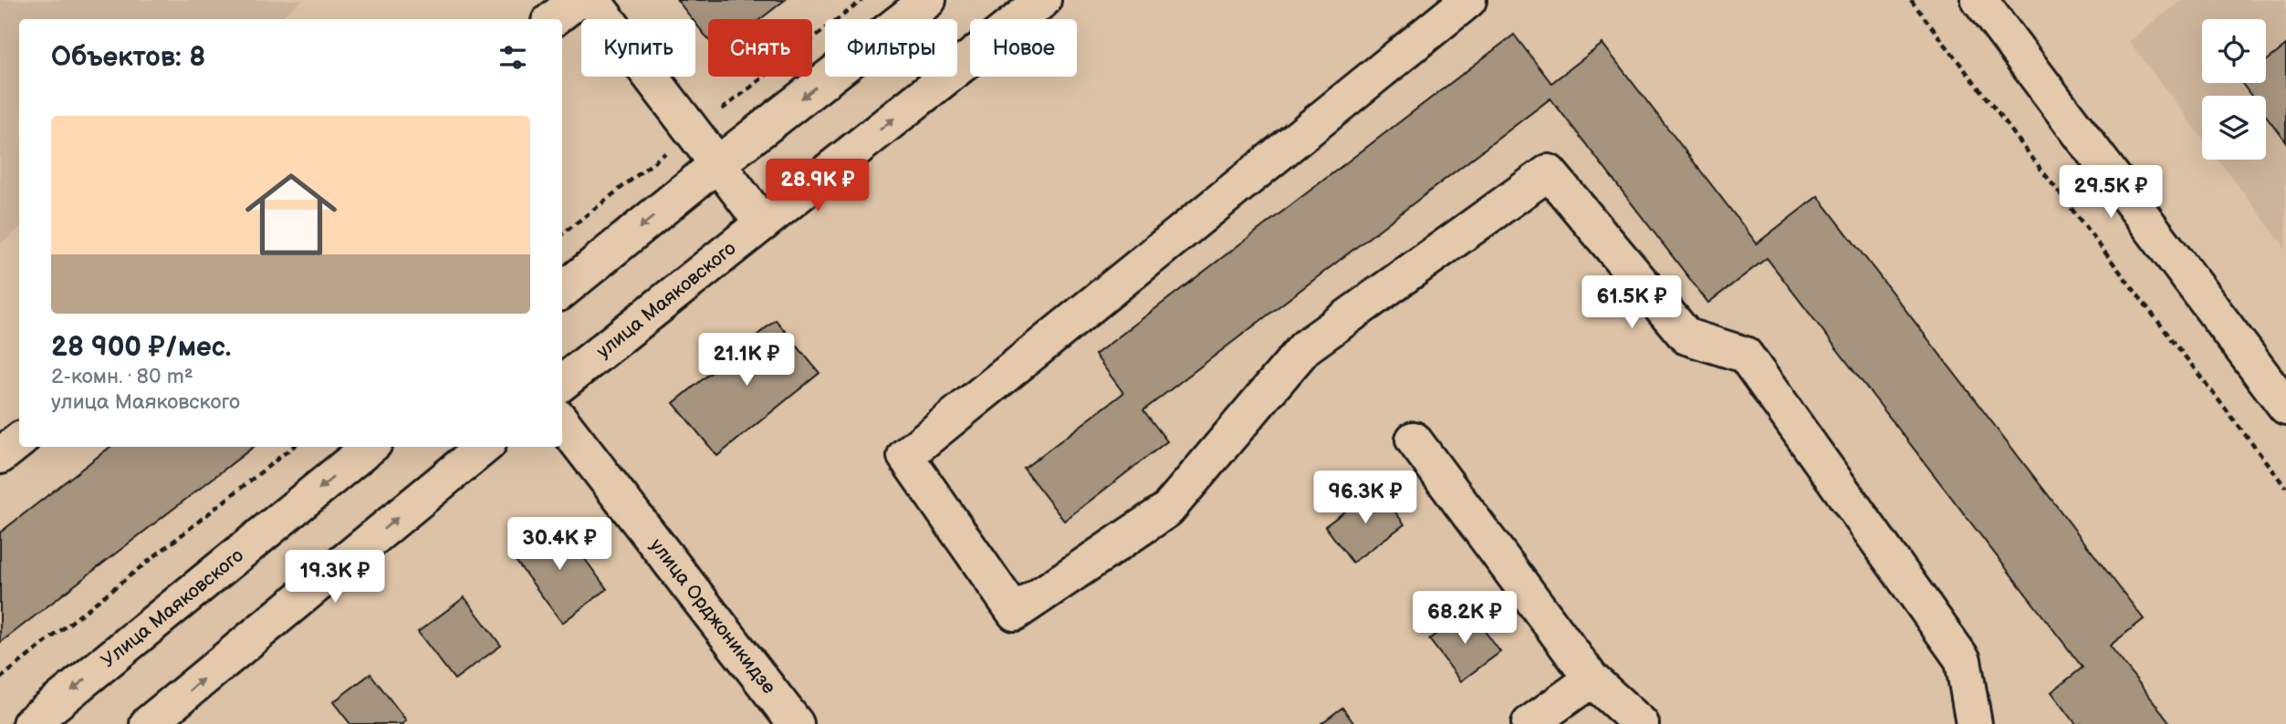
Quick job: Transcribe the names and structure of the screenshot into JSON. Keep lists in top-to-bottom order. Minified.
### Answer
{"streets":{"street":["улица Маяковского","Улица Маяковского","улица Орджоникидзе"]},"page":{"chip":["Купить","Снять","Фильтры","Новое"],"heading":"Объектов: 8","list":[{"name":"28 900 ₽/мес.","note":"2-комн. · 80 m² · улица Маяковского"}],"price":["28.9K ₽","29.5K ₽","61.5K ₽","21.1K ₽","96.3K ₽","30.4K ₽","19.3K ₽","68.2K ₽"]}}
